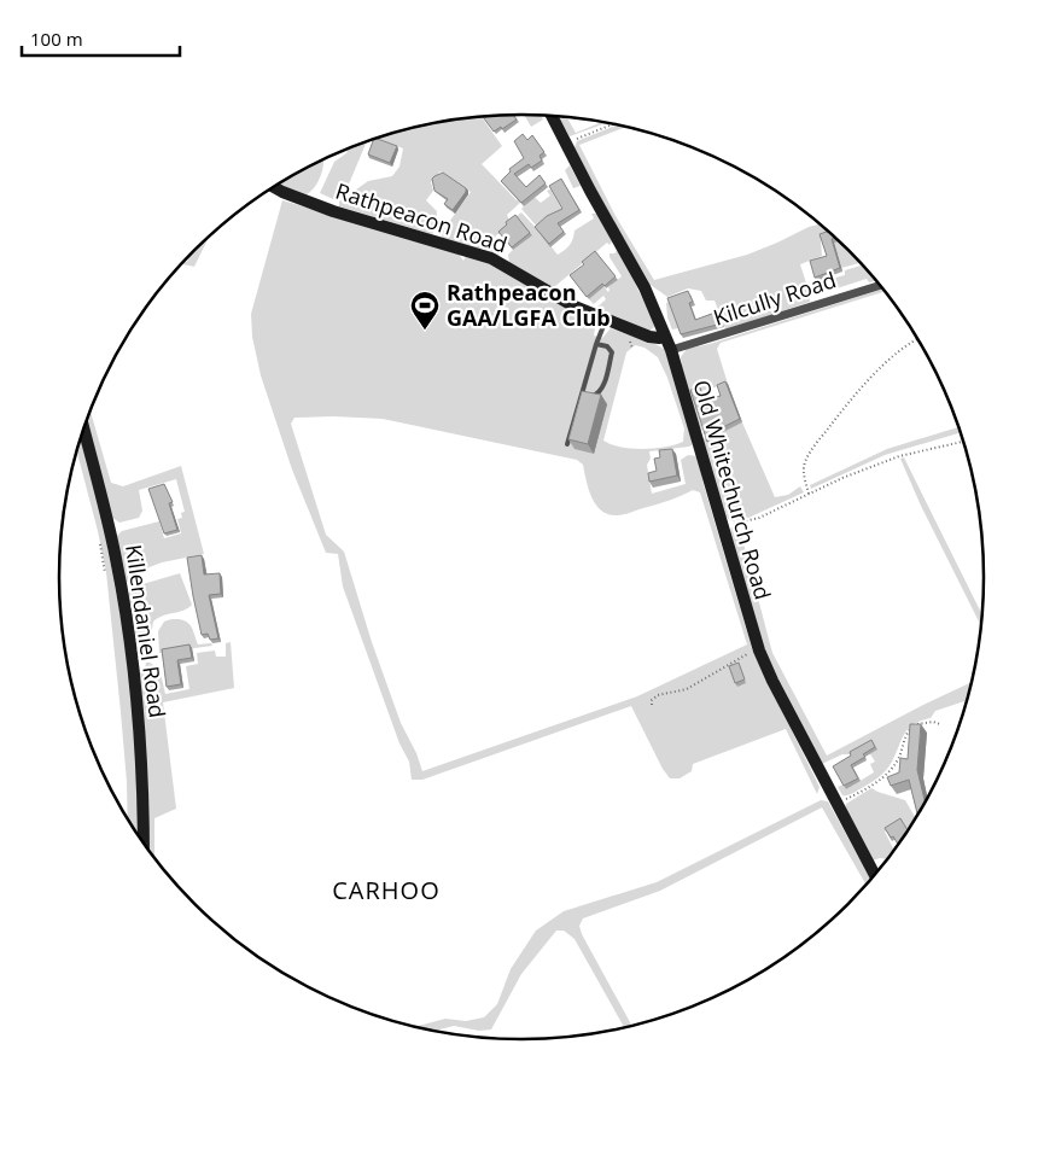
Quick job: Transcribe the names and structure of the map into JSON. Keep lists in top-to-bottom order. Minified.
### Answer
{"streets":{"street":["Rathpeacon Road","Kilcully Road","Old Whitechurch Road","Killendaniel Road"]},"crossings":[["Rathpeacon Road","Old Whitechurch Road"],["Kilcully Road","Old Whitechurch Road"]],"districts":["CARHOO"],"places":{"sports":["Rathpeacon GAA/LGFA Club"]},"scale_bar":"100 m"}
